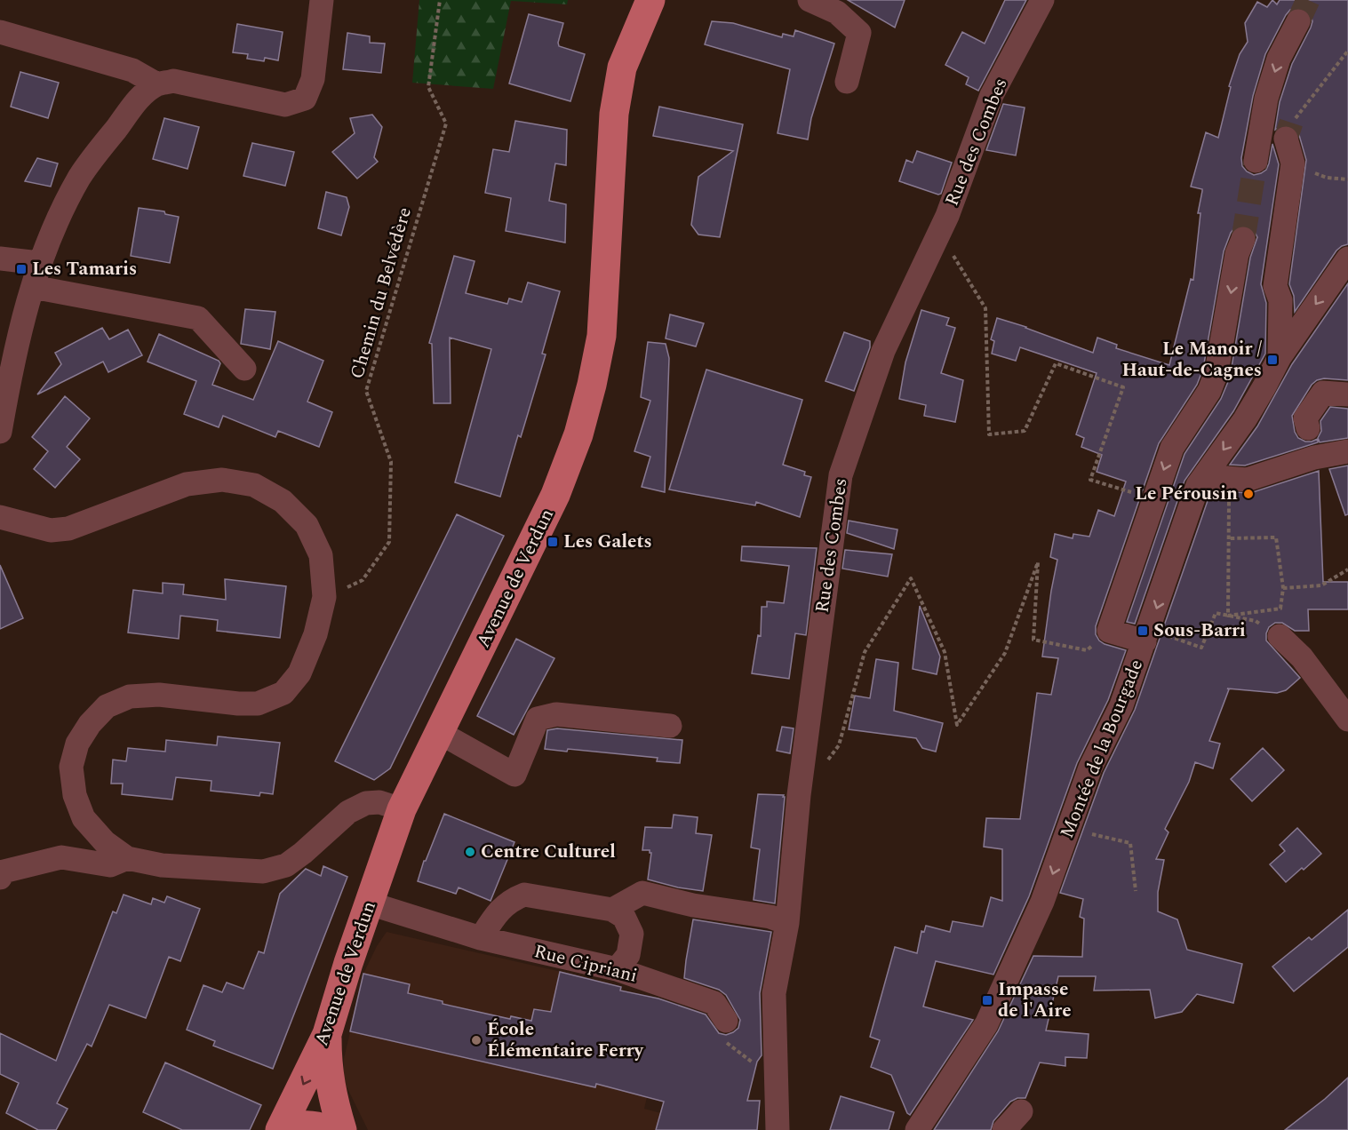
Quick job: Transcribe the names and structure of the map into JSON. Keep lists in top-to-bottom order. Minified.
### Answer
{"streets":{"main road":["Avenue de Verdun"],"street":["Rue des Combes","Montée de la Bourgade","Rue Cipriani"],"path":["Chemin du Belvédère"]},"crossings":[["Avenue de Verdun","Rue Cipriani"]],"places":{"transit":["Les Tamaris","Le Manoir / Haut-de-Cagnes","Les Galets","Sous-Barri","Impasse de l'Aire"],"other":["Le Pérousin","Centre Culturel","École Élémentaire Ferry"]}}
